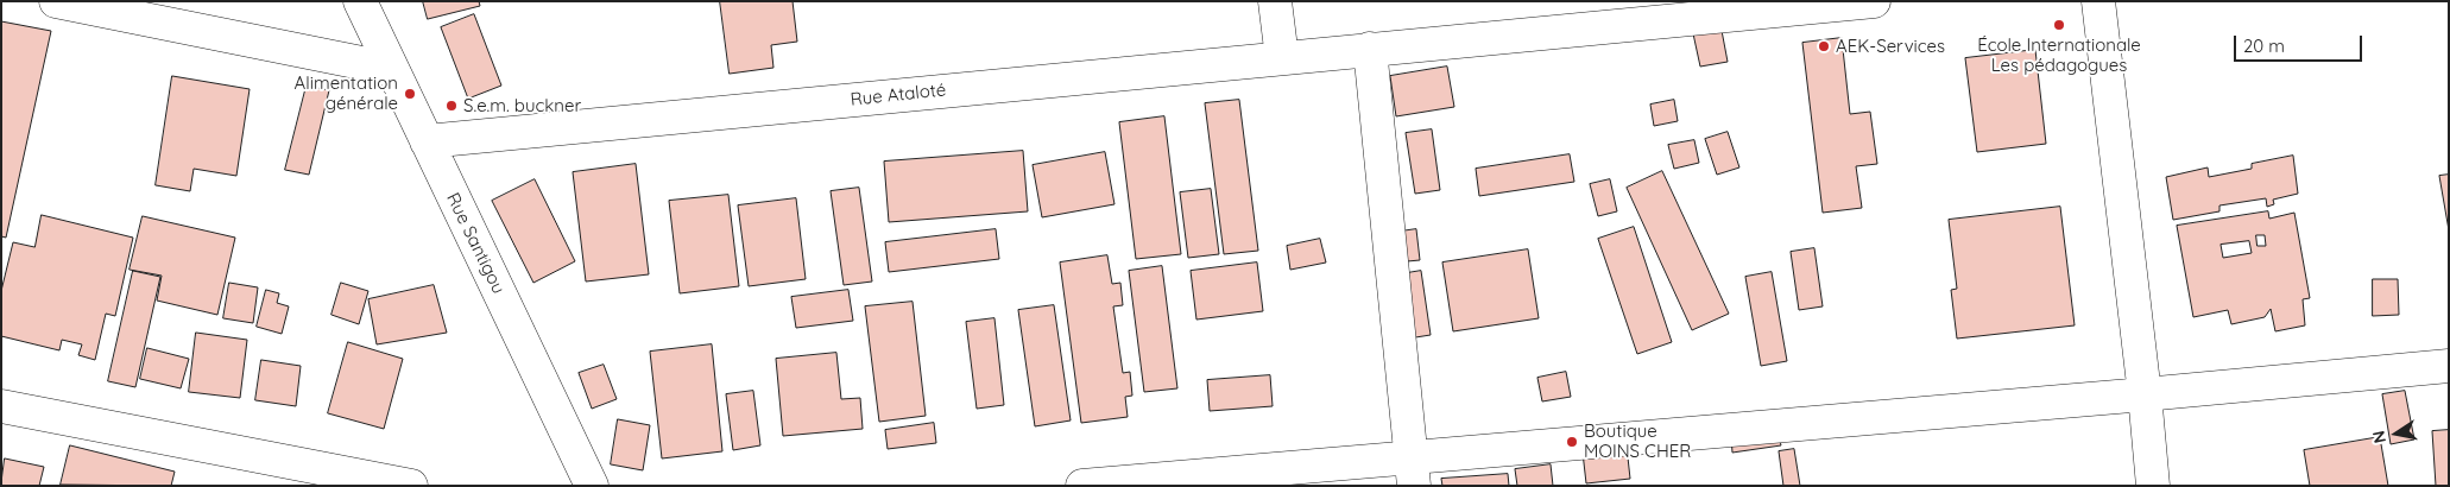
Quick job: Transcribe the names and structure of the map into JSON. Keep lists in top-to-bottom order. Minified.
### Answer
{"streets":{"street":["Rue Ataloté","Rue Santigou"]},"crossings":[["Rue Ataloté","Rue Santigou"]],"places":["École Internationale Les pédagogues","AEK-Services","Alimentation générale","S.e.m. buckner","Boutique MOINS CHER"],"scale_bar":"20 m","north":"left"}
